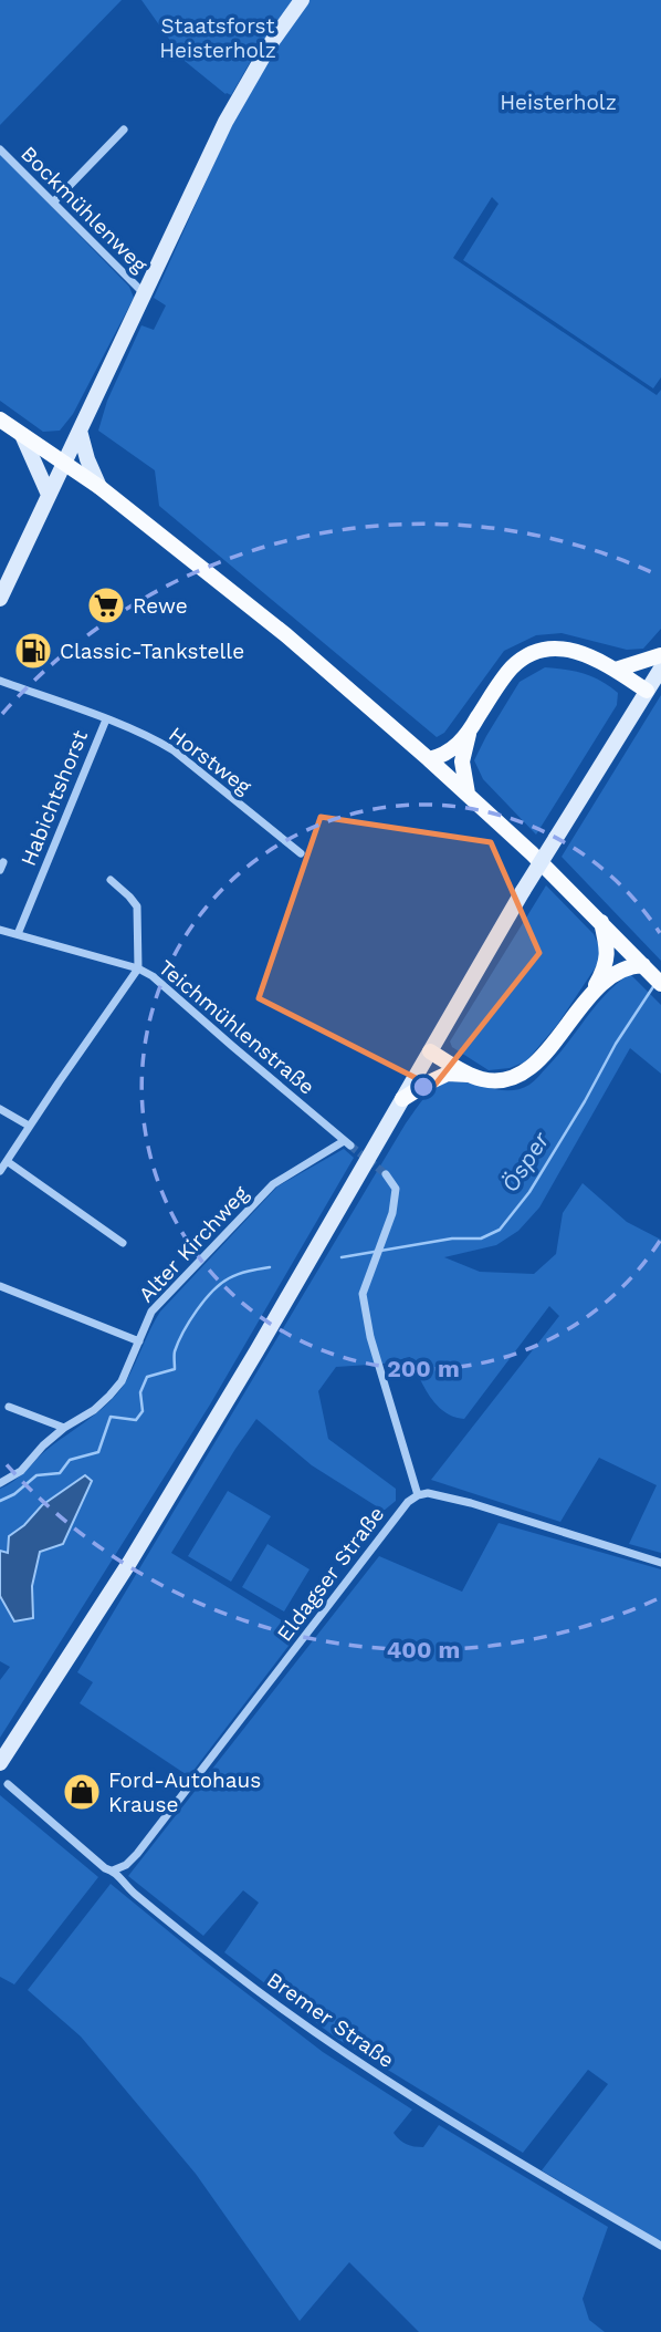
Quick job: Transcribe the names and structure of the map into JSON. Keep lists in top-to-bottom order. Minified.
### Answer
{"streets":{"street":["Bockmühlenweg","Horstweg","Habichtshorst","Teichmühlenstraße","Alter Kirchweg","Eldagser Straße","Bremer Straße"]},"crossings":[["Horstweg","Habichtshorst"],["Habichtshorst","Teichmühlenstraße"],["Teichmühlenstraße","Alter Kirchweg"],["Eldagser Straße","Bremer Straße"]],"water":["Ösper"],"parks":["Staatsforst Heisterholz","Heisterholz"],"places":{"supermarket":["Rewe"],"fuel station":["Classic-Tankstelle"],"shop":["Ford-Autohaus Krause"]},"rings":["200 m","400 m"]}
